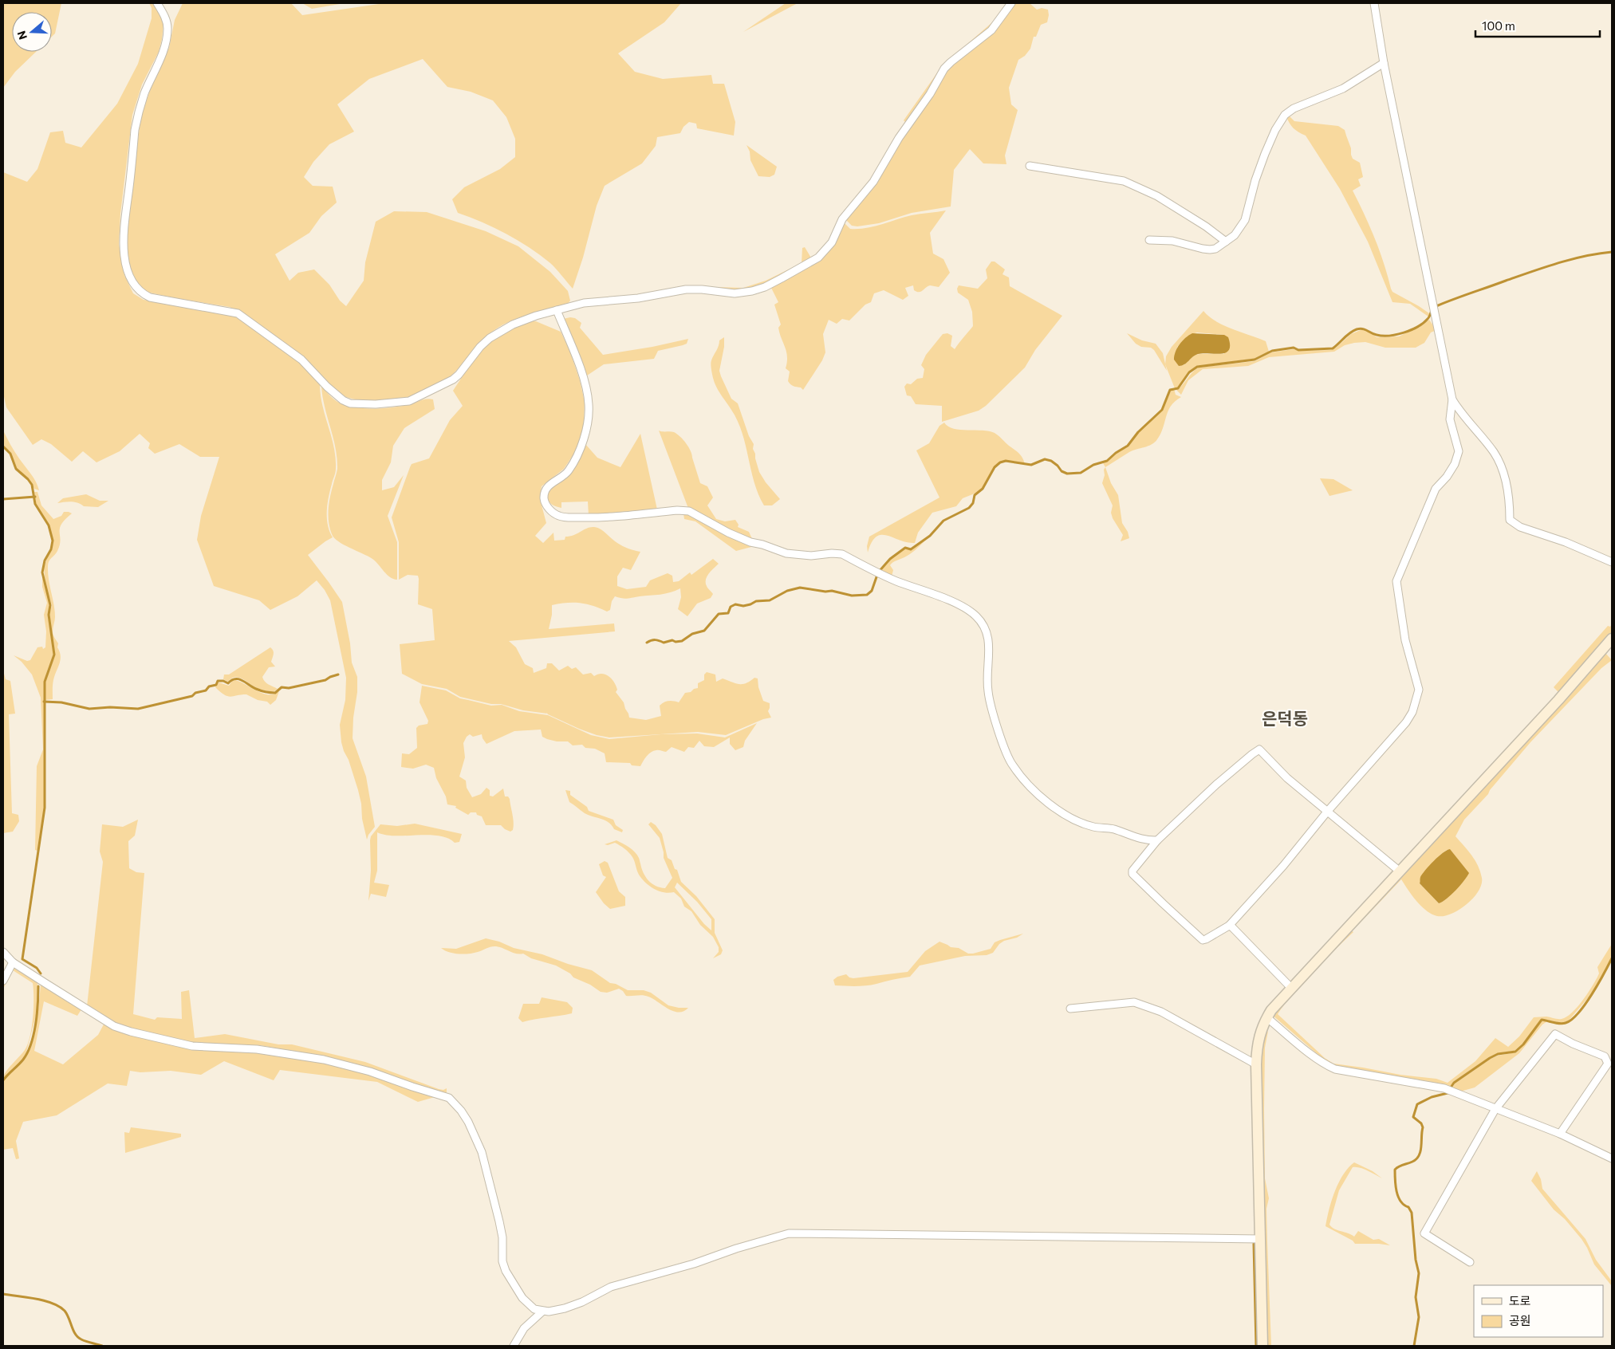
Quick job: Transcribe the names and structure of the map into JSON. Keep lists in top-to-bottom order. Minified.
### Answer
{"districts":["은덕동"],"legend":["도로","공원"],"scale_bar":"100 m","north":"left"}
